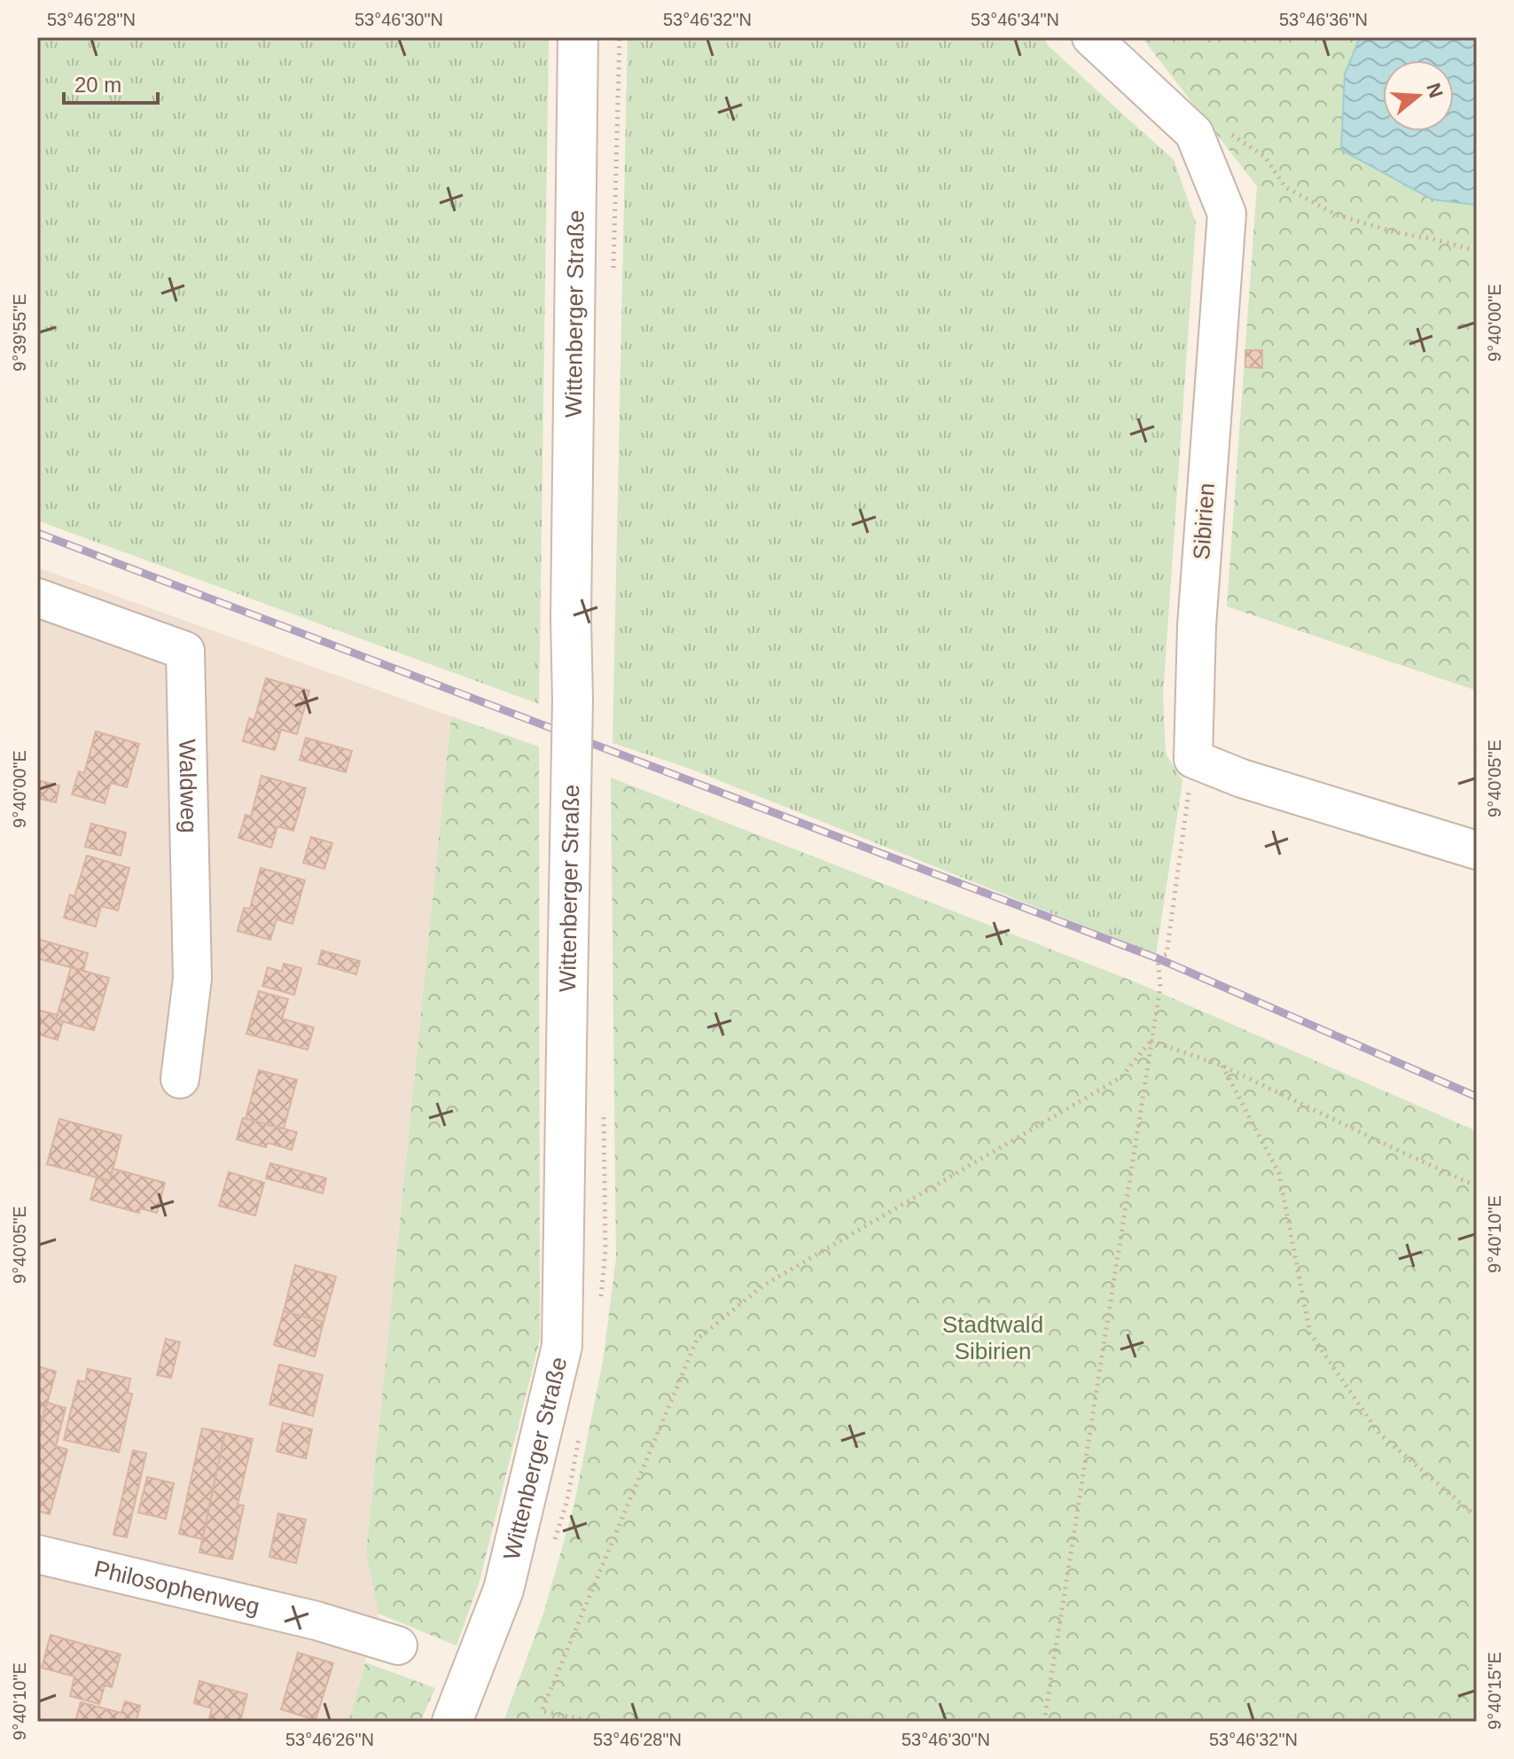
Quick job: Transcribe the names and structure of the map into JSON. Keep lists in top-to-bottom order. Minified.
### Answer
{"streets":{"main road":["Wittenberger Straße"],"street":["Sibirien","Waldweg","Philosophenweg"]},"parks":["Stadtwald Sibirien"],"scale_bar":"20 m","north":"right","coordinates":["53°46'28\"N","53°46'30\"N","53°46'32\"N","53°46'34\"N","53°46'36\"N","9°40'00\"E","9°39'55\"E","9°40'05\"E","9°40'10\"E","9°40'15\"E","53°46'26\"N"]}
